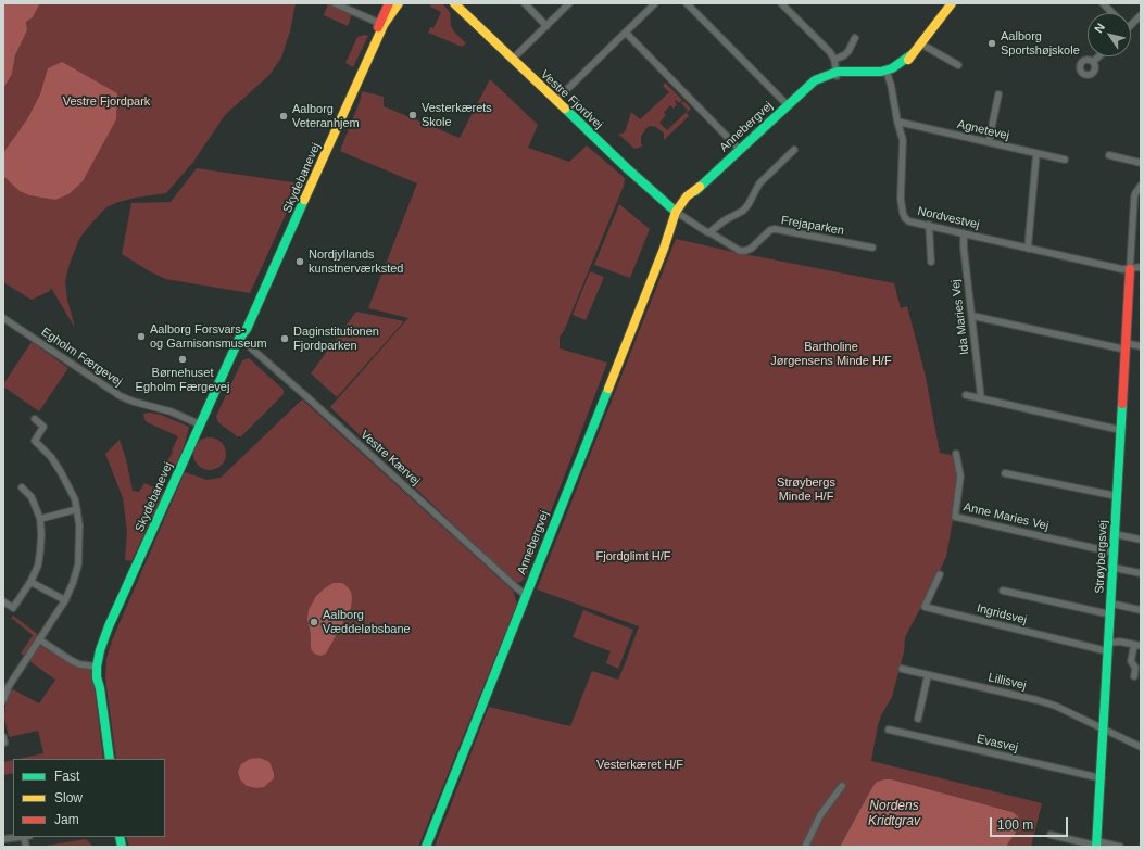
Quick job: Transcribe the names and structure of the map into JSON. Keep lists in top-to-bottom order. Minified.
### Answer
{"streets":{"street":["Vestre Fjordvej","Annebergvej","Agnetevej","Skydebanevej","Nordvestvej","Frejaparken","Ida Maries Vej","Egholm Færgevej","Vestre Kærvej","Anne Maries Vej","Strøybergsvej","Ingridsvej","Lillisvej","Evasvej"]},"crossings":[["Vestre Fjordvej","Annebergvej"],["Vestre Fjordvej","Frejaparken"],["Annebergvej","Nordvestvej"],["Annebergvej","Frejaparken"],["Annebergvej","Vestre Kærvej"],["Agnetevej","Nordvestvej"],["Skydebanevej","Egholm Færgevej"],["Skydebanevej","Vestre Kærvej"],["Nordvestvej","Ida Maries Vej"],["Nordvestvej","Strøybergsvej"],["Anne Maries Vej","Strøybergsvej"],["Strøybergsvej","Ingridsvej"],["Strøybergsvej","Lillisvej"],["Strøybergsvej","Evasvej"]],"water":["Nordens Kridtgrav"],"parks":["Vestre Fjordpark","Bartholine Jørgensens Minde H/F","Strøybergs Minde H/F","Fjordglimt H/F","Vesterkæret H/F"],"places":["Aalborg Sportshøjskole","Vesterkærets Skole","Aalborg Veteranhjem","Nordjyllands kunstnerværksted","Aalborg Forsvars- og Garnisonsmuseum","Daginstitutionen Fjordparken","Børnehuset Egholm Færgevej","Aalborg Væddeløbsbane"],"legend":["Fast","Slow","Jam"],"scale_bar":"100 m","north":"top left"}
